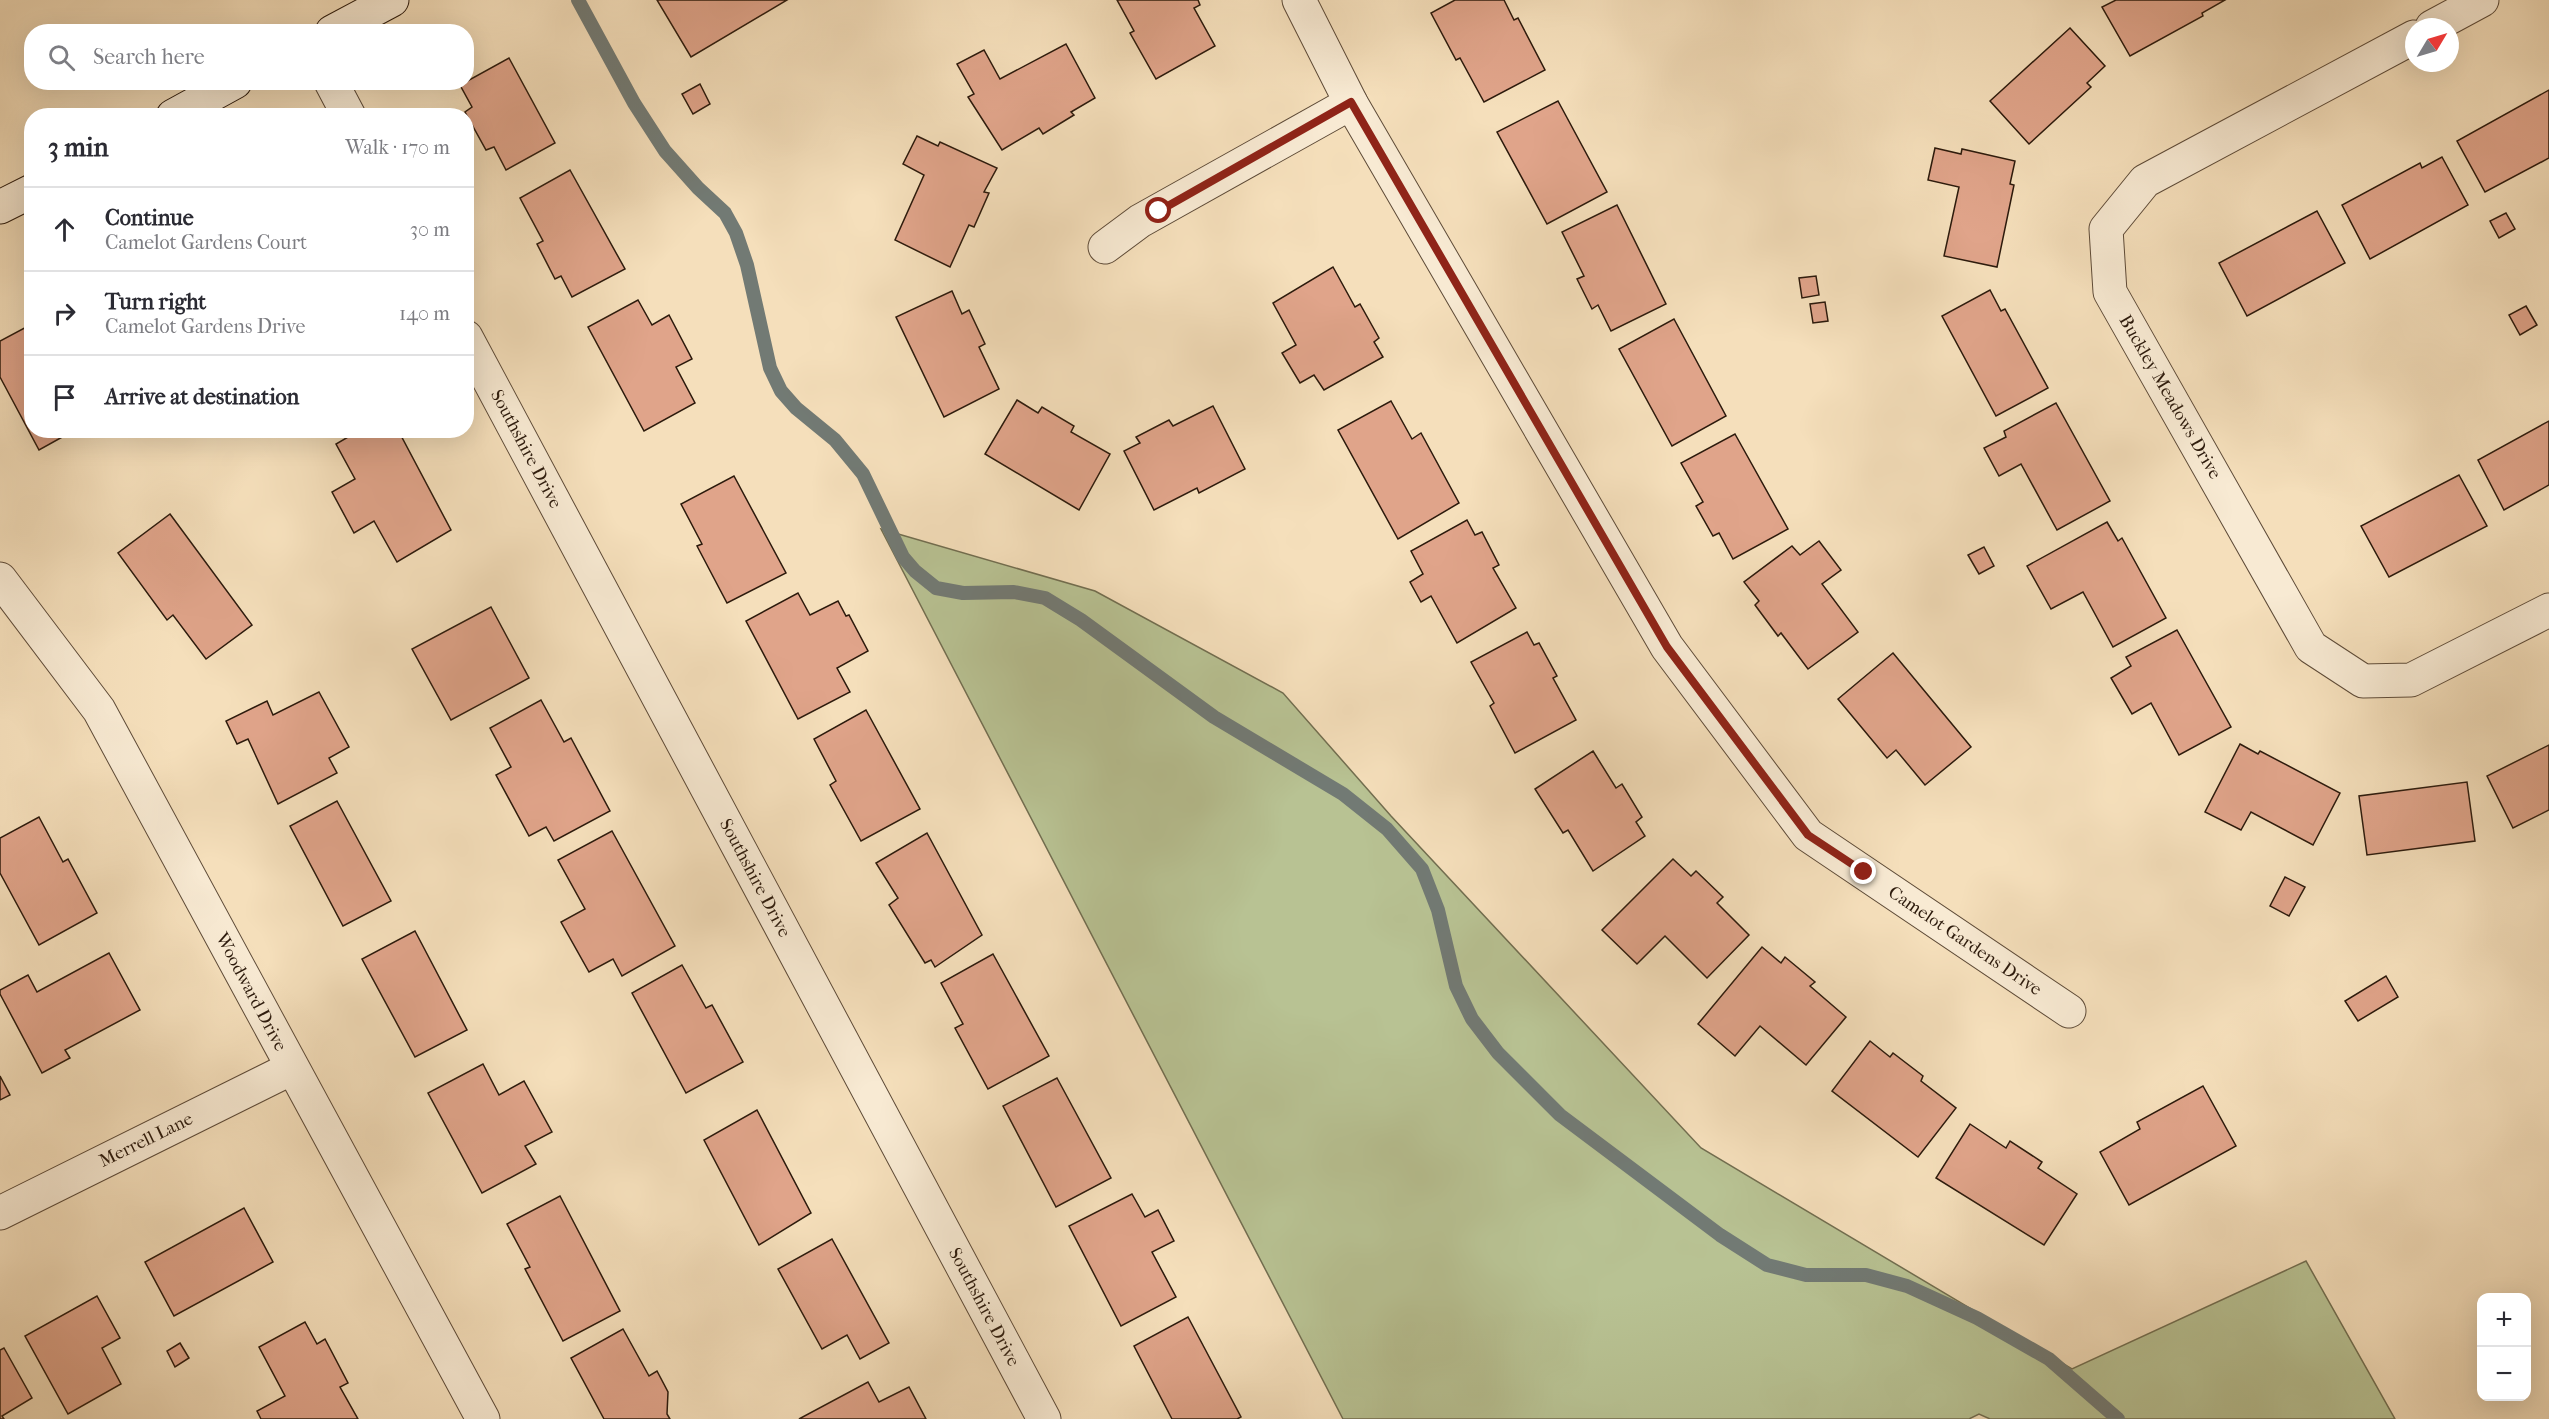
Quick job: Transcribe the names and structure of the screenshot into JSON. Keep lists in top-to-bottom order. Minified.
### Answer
{"streets":{"street":["Buckley Meadows Drive","Southshire Drive","Camelot Gardens Drive","Woodward Drive","Merrell Lane"]},"crossings":[["Woodward Drive","Merrell Lane"]],"north":"top right","page":{"search":"Search here","heading":["3 min","Walk · 170 m"],"list":[["Continue","Camelot Gardens Court","30 m"],["Turn right","Camelot Gardens Drive","140 m"],"Arrive at destination"],"map_buttons":["+","−"]}}
